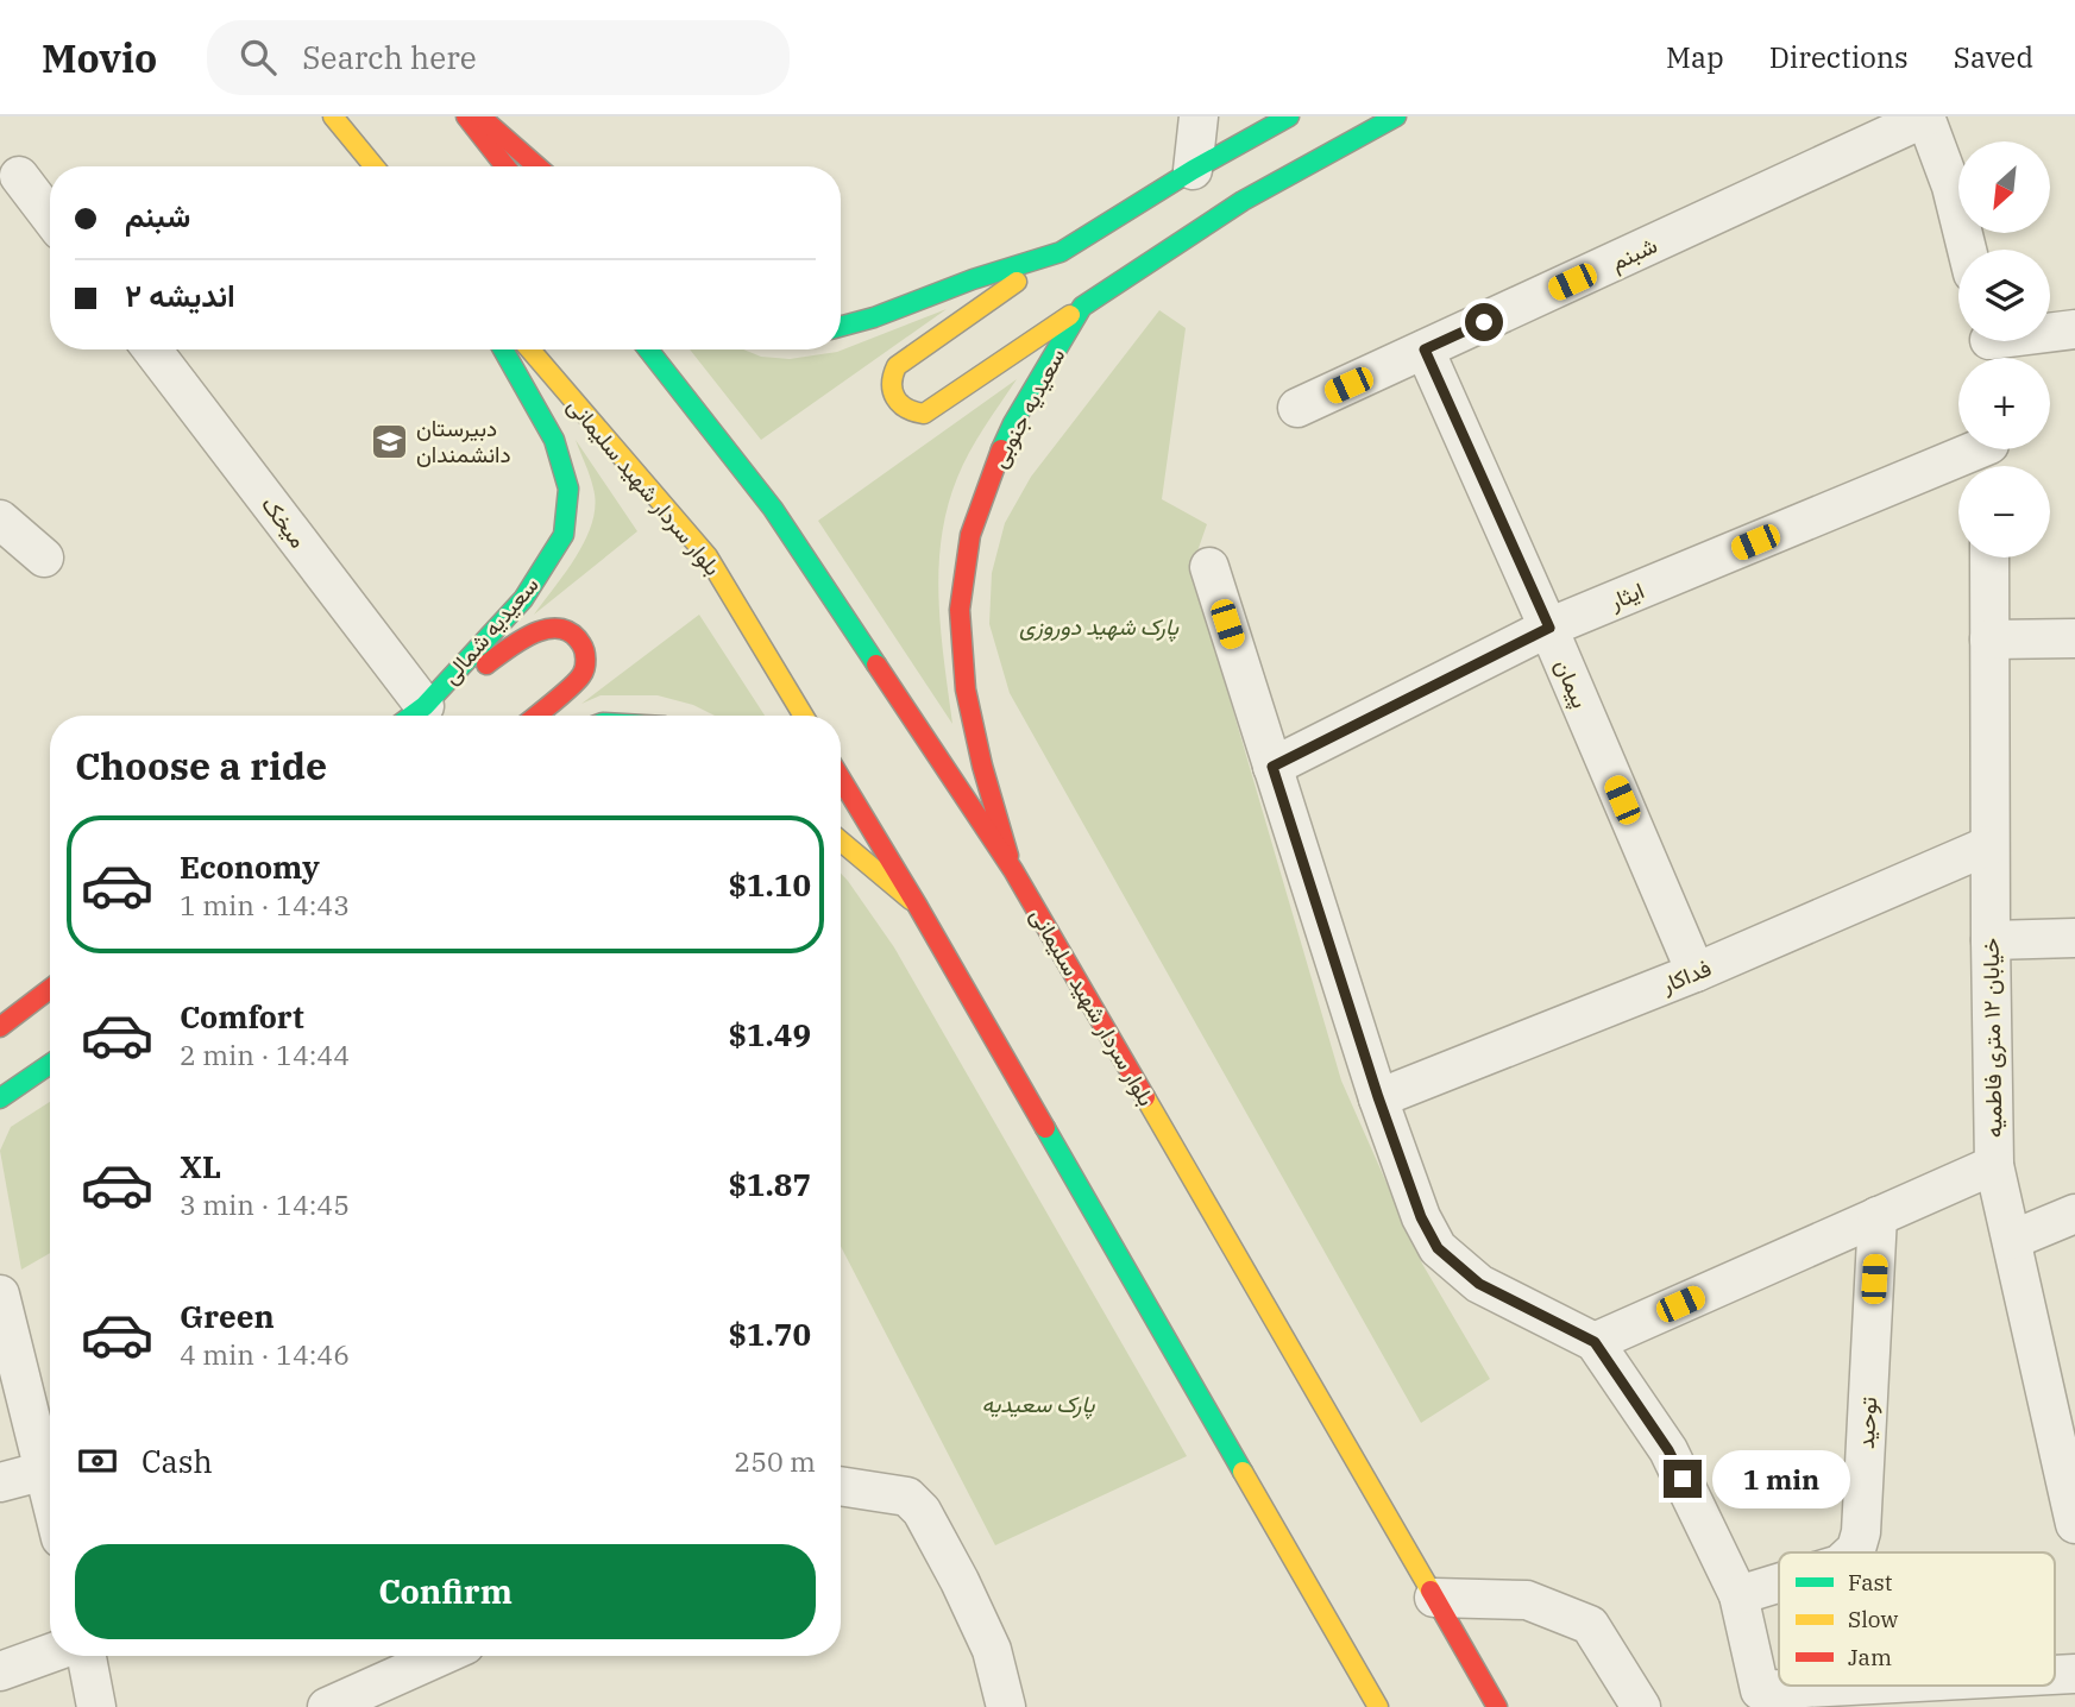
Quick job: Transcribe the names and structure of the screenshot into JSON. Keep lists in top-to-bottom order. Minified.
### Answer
{"streets":{"main road":["سعیدیه جنوبی","بلوار سردار شهید سلیمانی","سعیدیه شمالی"],"street":["شبنم","میخک","ایثار","پیمان","فداکار","خیابان ۱۲ متری فاطمیه","توحید"]},"crossings":[["شبنم","پیمان"],["سعیدیه جنوبی","بلوار سردار شهید سلیمانی"],["میخک","سعیدیه شمالی"],["ایثار","پیمان"],["پیمان","فداکار"],["فداکار","خیابان ۱۲ متری فاطمیه"]],"parks":["پارک شهید دوروزی","پارک سعیدیه"],"places":{"school or university":["دبیرستان دانشمندان"]},"legend":["Fast","Slow","Jam"],"north":"bottom left","page":{"header":"Movio","search":"Search here","nav":["Map","Directions","Saved"],"map_buttons":["+","−"],"banner":["شبنم","اندیشه ۲"],"heading":"Choose a ride","list":[{"name":"Economy","note":"1 min · 14:43","value":"$1.10"},{"name":"Comfort","note":"2 min · 14:44","value":"$1.49"},{"name":"XL","note":"3 min · 14:45","value":"$1.87"},{"name":"Green","note":"4 min · 14:46","value":"$1.70"}],"pay":["Cash","250 m"],"bubble":"1 min","buttons":"Confirm"}}
